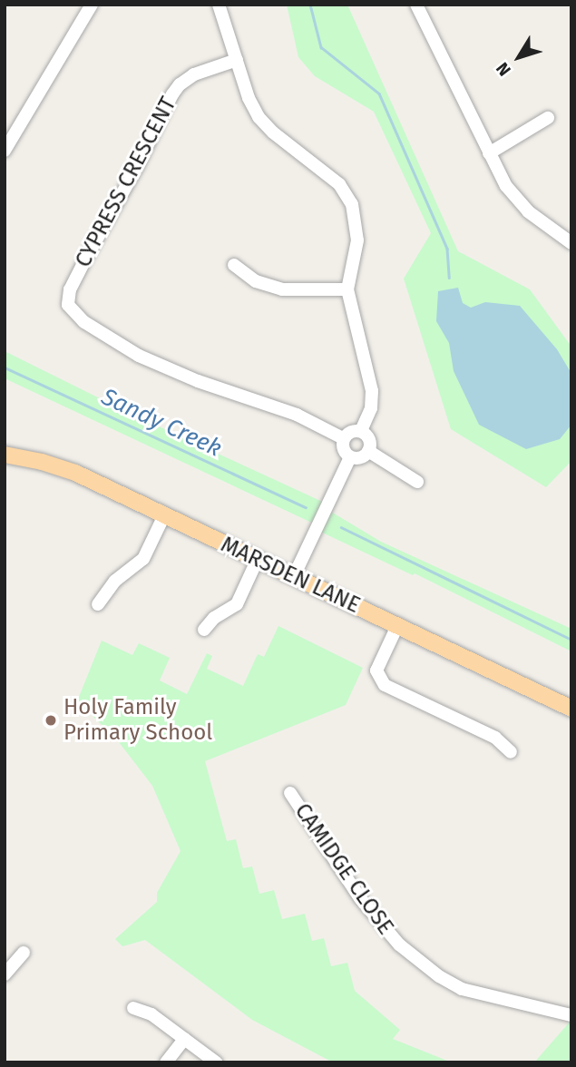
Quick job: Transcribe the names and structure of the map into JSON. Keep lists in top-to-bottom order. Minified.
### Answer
{"streets":{"main road":["MARSDEN LANE"],"street":["CYPRESS CRESCENT","CAMIDGE CLOSE"]},"water":["Sandy Creek"],"places":["Holy Family Primary School"],"north":"bottom left"}
